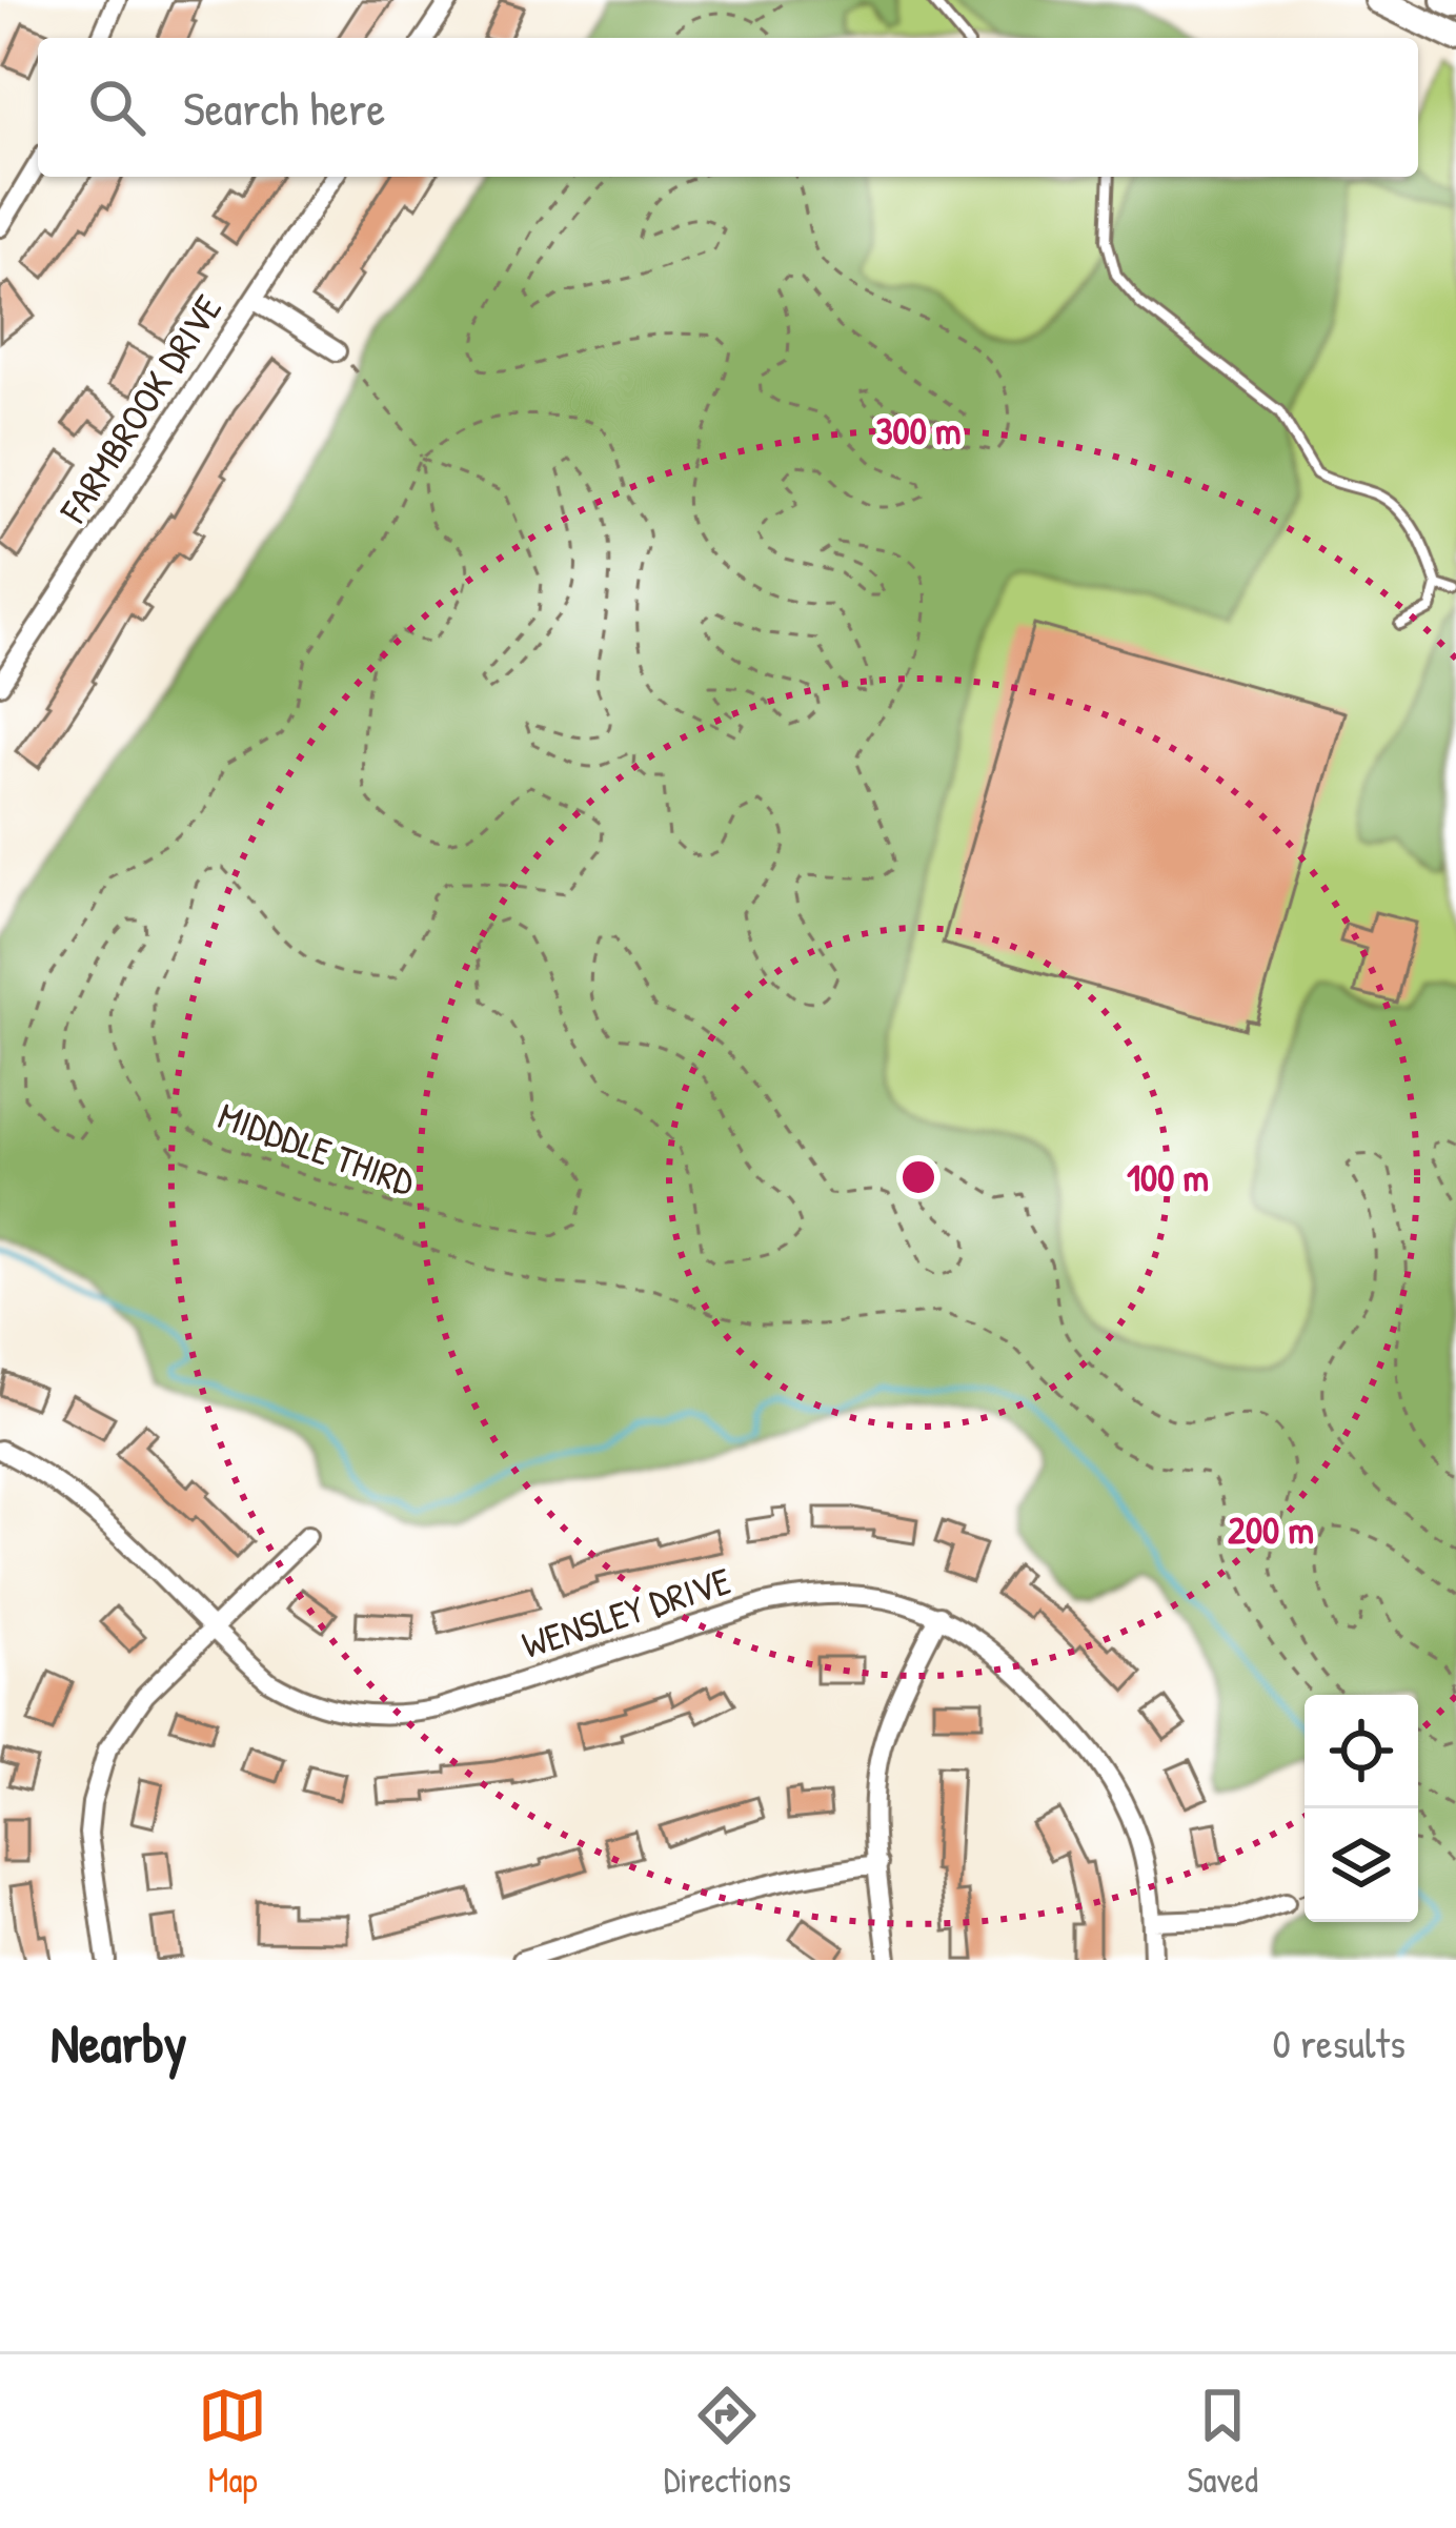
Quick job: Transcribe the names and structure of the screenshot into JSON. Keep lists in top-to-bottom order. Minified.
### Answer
{"streets":{"street":["FARMBROOK DRIVE","WENSLEY DRIVE"],"path":["MIDDDLE THIRD"]},"page":{"search":"Search here","heading":["Nearby","0 results"],"nav":["Map","Directions","Saved"]},"rings":["300 m","100 m","200 m"]}
